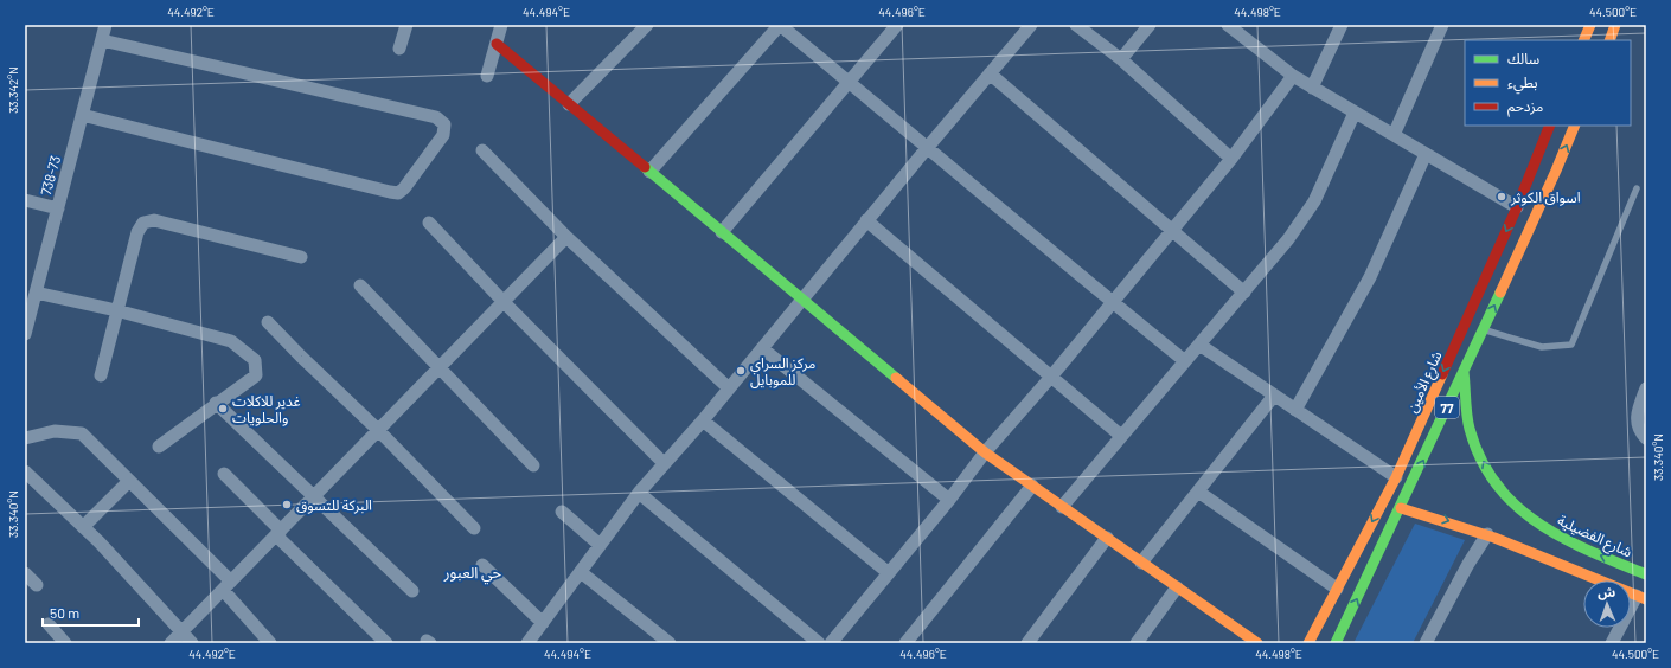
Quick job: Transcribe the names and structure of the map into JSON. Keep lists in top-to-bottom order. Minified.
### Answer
{"streets":{"street":["738-73","شارع الأمين","77","شارع الفضيلية"]},"crossings":[["شارع الأمين","شارع الفضيلية"]],"one_way":["شارع الفضيلية"],"districts":["حي العبور"],"places":["اسواق الكوثر","مركز السراي للموبايل","غدير للاكلات والحلويات","البركة للتسوق"],"legend":["سالك","بطيء","مزدحم"],"scale_bar":"50 m","north":"top","coordinates":["44.492°E","44.494°E","44.496°E","44.498°E","44.500°E","33.342°N","33.340°N"]}
